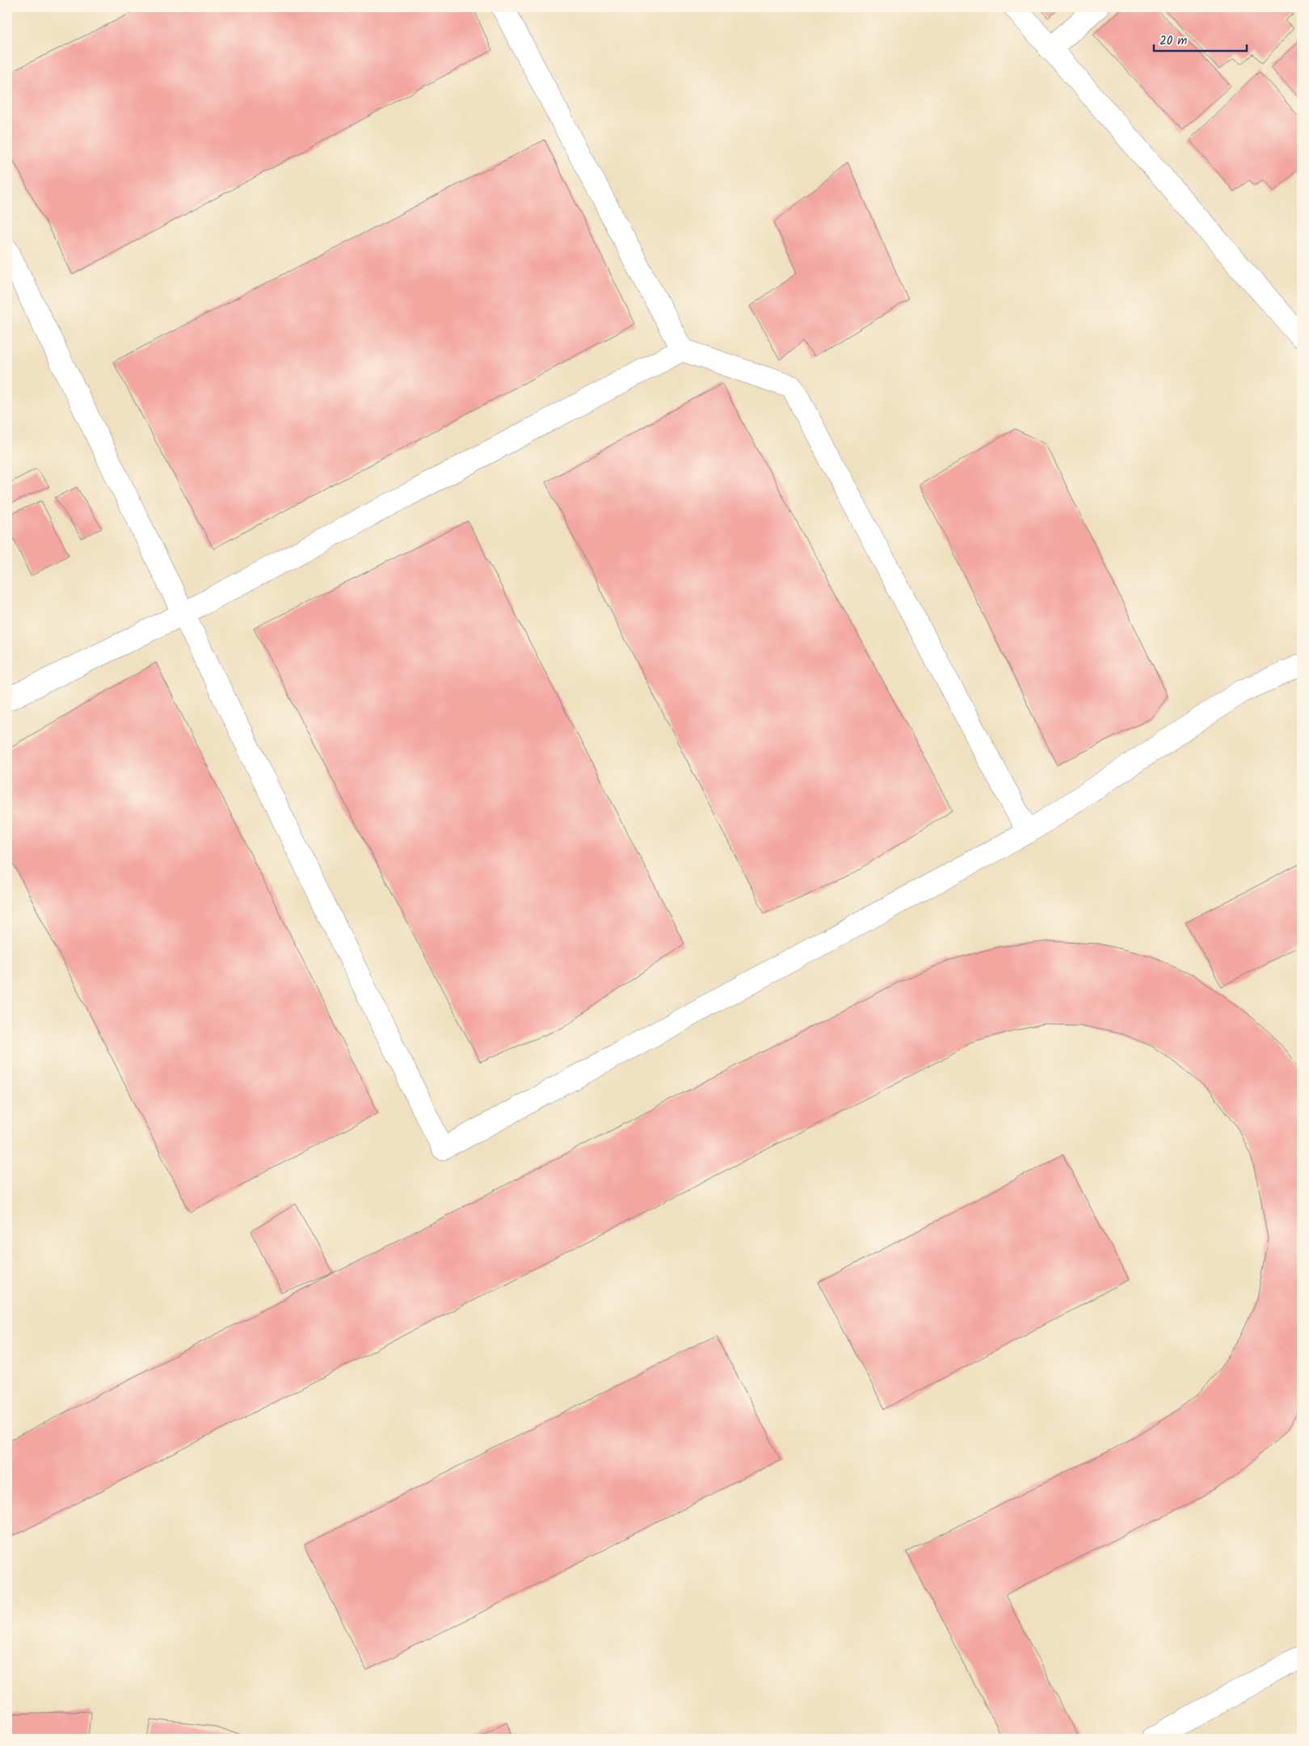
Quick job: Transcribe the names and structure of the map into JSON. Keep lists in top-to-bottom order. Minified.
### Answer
{"scale_bar":"20 m"}
